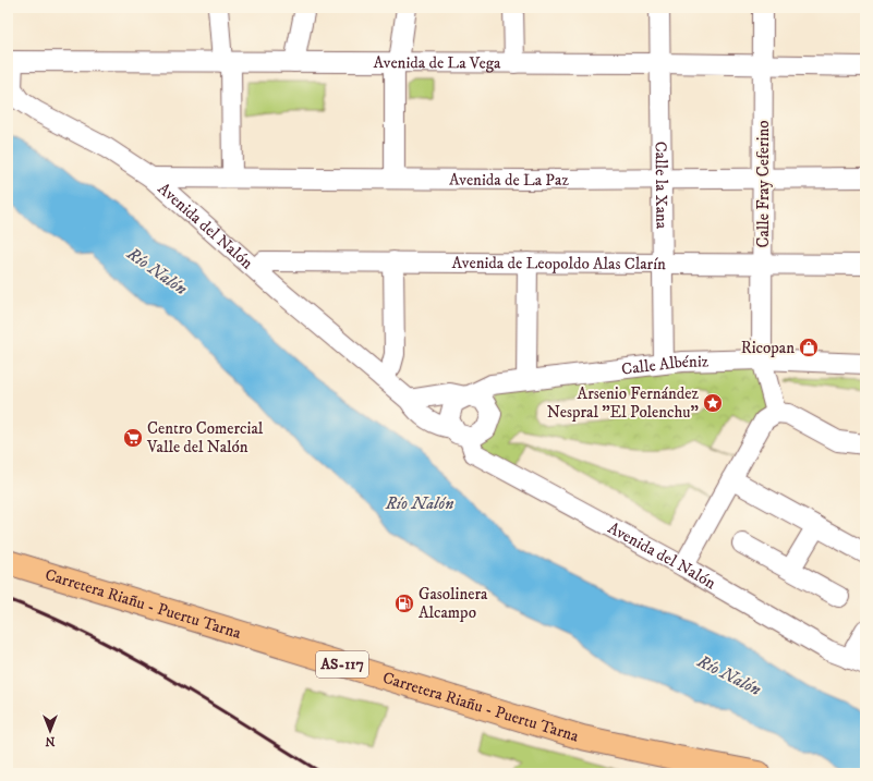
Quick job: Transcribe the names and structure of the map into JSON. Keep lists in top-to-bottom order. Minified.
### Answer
{"streets":{"main road":["Carretera Riañu - Puertu Tarna","AS-117"],"street":["Avenida de La Vega","Avenida de La Paz","Calle Fray Ceferino","Calle la Xana","Avenida del Nalón","Avenida de Leopoldo Alas Clarín","Calle Albéniz"]},"crossings":[["Avenida de La Vega","Calle Fray Ceferino"],["Avenida de La Vega","Calle la Xana"],["Avenida de La Vega","Avenida del Nalón"],["Avenida de La Paz","Calle Fray Ceferino"],["Avenida de La Paz","Calle la Xana"],["Avenida de La Paz","Avenida del Nalón"],["Calle Fray Ceferino","Avenida de Leopoldo Alas Clarín"],["Calle Fray Ceferino","Calle Albéniz"],["Calle la Xana","Avenida de Leopoldo Alas Clarín"],["Calle la Xana","Calle Albéniz"],["Avenida del Nalón","Avenida de Leopoldo Alas Clarín"],["Avenida del Nalón","Calle Albéniz"]],"water":["Río Nalón"],"places":{"shop":["Ricopan"],"place":["Arsenio Fernández Nespral \"El Polenchu\""],"supermarket":["Centro Comercial Valle del Nalón"],"fuel station":["Gasolinera Alcampo"]},"north":"bottom"}
